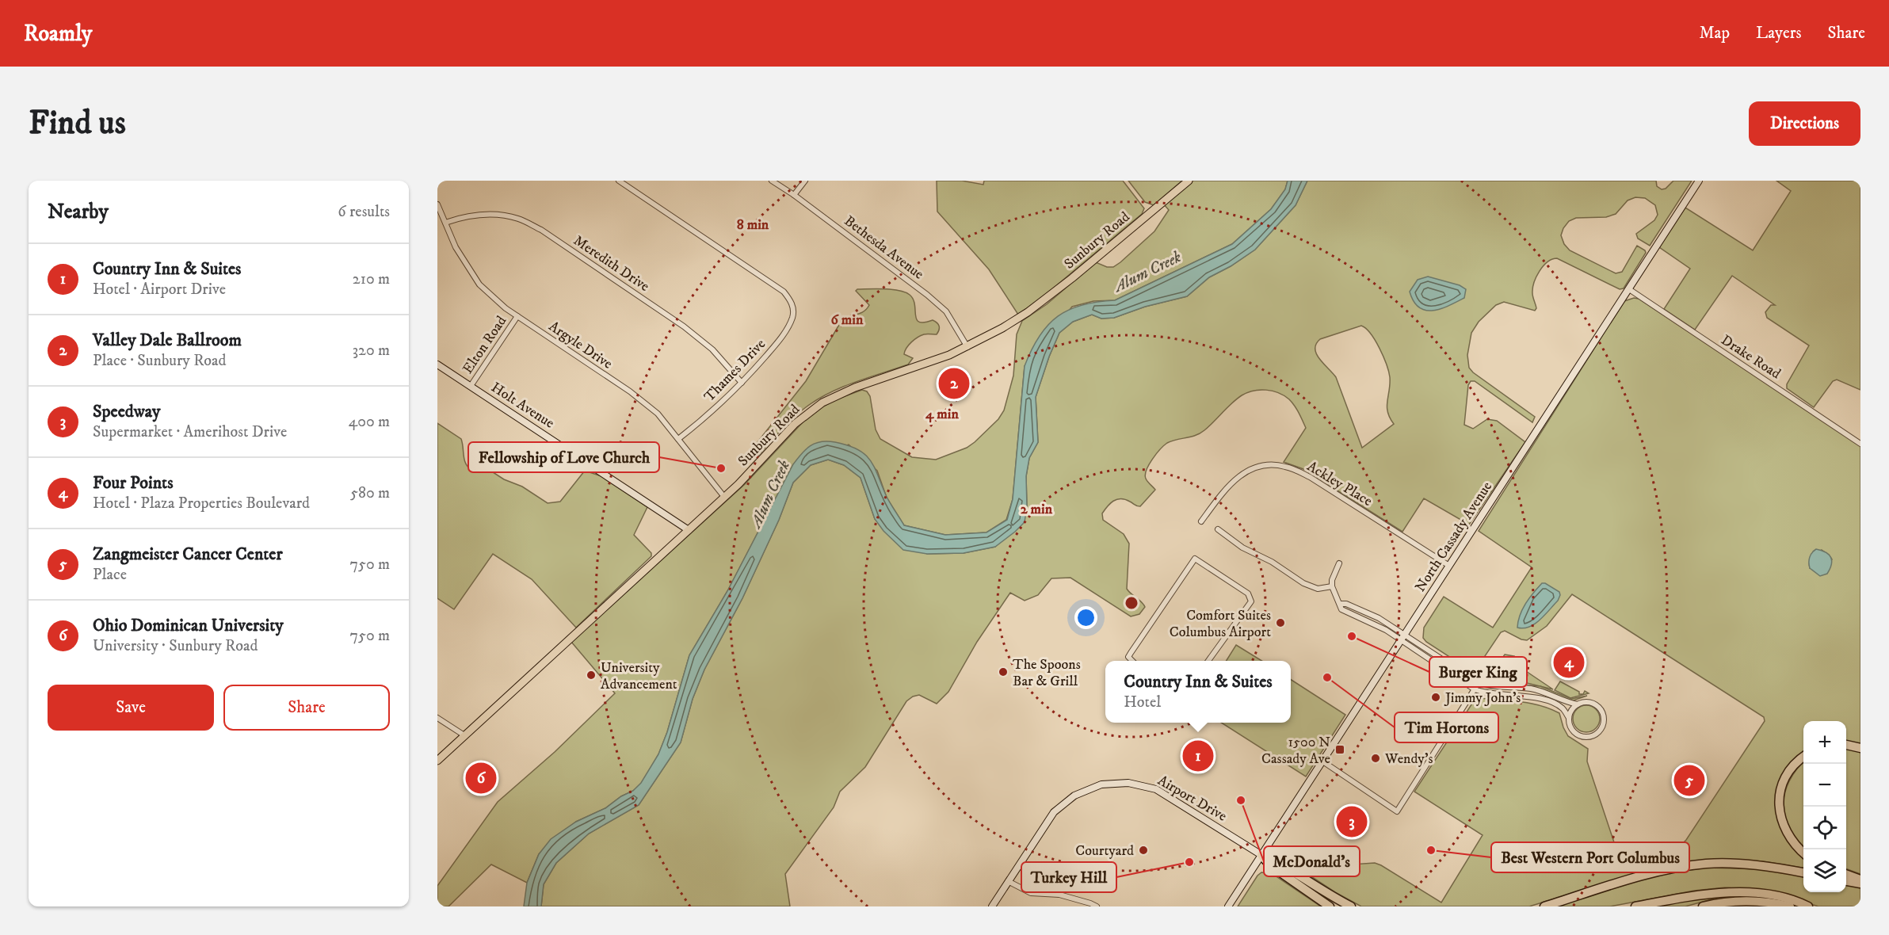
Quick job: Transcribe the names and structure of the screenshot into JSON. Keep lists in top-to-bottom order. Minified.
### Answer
{"streets":{"main road":["Sunbury Road","Holt Avenue","North Cassady Avenue","Airport Drive"],"street":["Bethesda Avenue","Meredith Drive","Elton Road","Argyle Drive","Drake Road","Thames Drive","Ackley Place"]},"crossings":[["Sunbury Road","Bethesda Avenue"],["Sunbury Road","Argyle Drive"],["Sunbury Road","Holt Avenue"],["Meredith Drive","Argyle Drive"],["Meredith Drive","Thames Drive"],["Elton Road","Argyle Drive"],["Elton Road","Holt Avenue"],["Argyle Drive","Thames Drive"],["Drake Road","North Cassady Avenue"],["Ackley Place","North Cassady Avenue"],["North Cassady Avenue","Airport Drive"]],"water":["Alum Creek"],"places":{"other":["Fellowship of Love Church","Comfort Suites Columbus Airport","Burger King","The Spoons Bar & Grill","University Advancement","Tim Hortons","Jimmy John's","Wendy's","McDonald's","Courtyard","Best Western Port Columbus","Turkey Hill"],"transit":["1500 N Cassady Ave"]},"page":{"header":"Roamly","nav":["Map","Layers","Share"],"buttons":["Directions",["Save","Share"]],"title":"Find us","heading":["Nearby","6 results"],"list":[{"mark":"1","name":"Country Inn & Suites","note":"Hotel · Airport Drive","value":"210 m"},{"mark":"2","name":"Valley Dale Ballroom","note":"Place · Sunbury Road","value":"320 m"},{"mark":"3","name":"Speedway","note":"Supermarket · Amerihost Drive","value":"400 m"},{"mark":"4","name":"Four Points","note":"Hotel · Plaza Properties Boulevard","value":"580 m"},{"mark":"5","name":"Zangmeister Cancer Center","note":"Place","value":"750 m"},{"mark":"6","name":"Ohio Dominican University","note":"University · Sunbury Road","value":"750 m"}],"pins":["2","4","1","6","5","3"],"popup":["Country Inn & Suites","Hotel"],"map_buttons":["+","−"]},"rings":["8 min","6 min","4 min","2 min"]}
